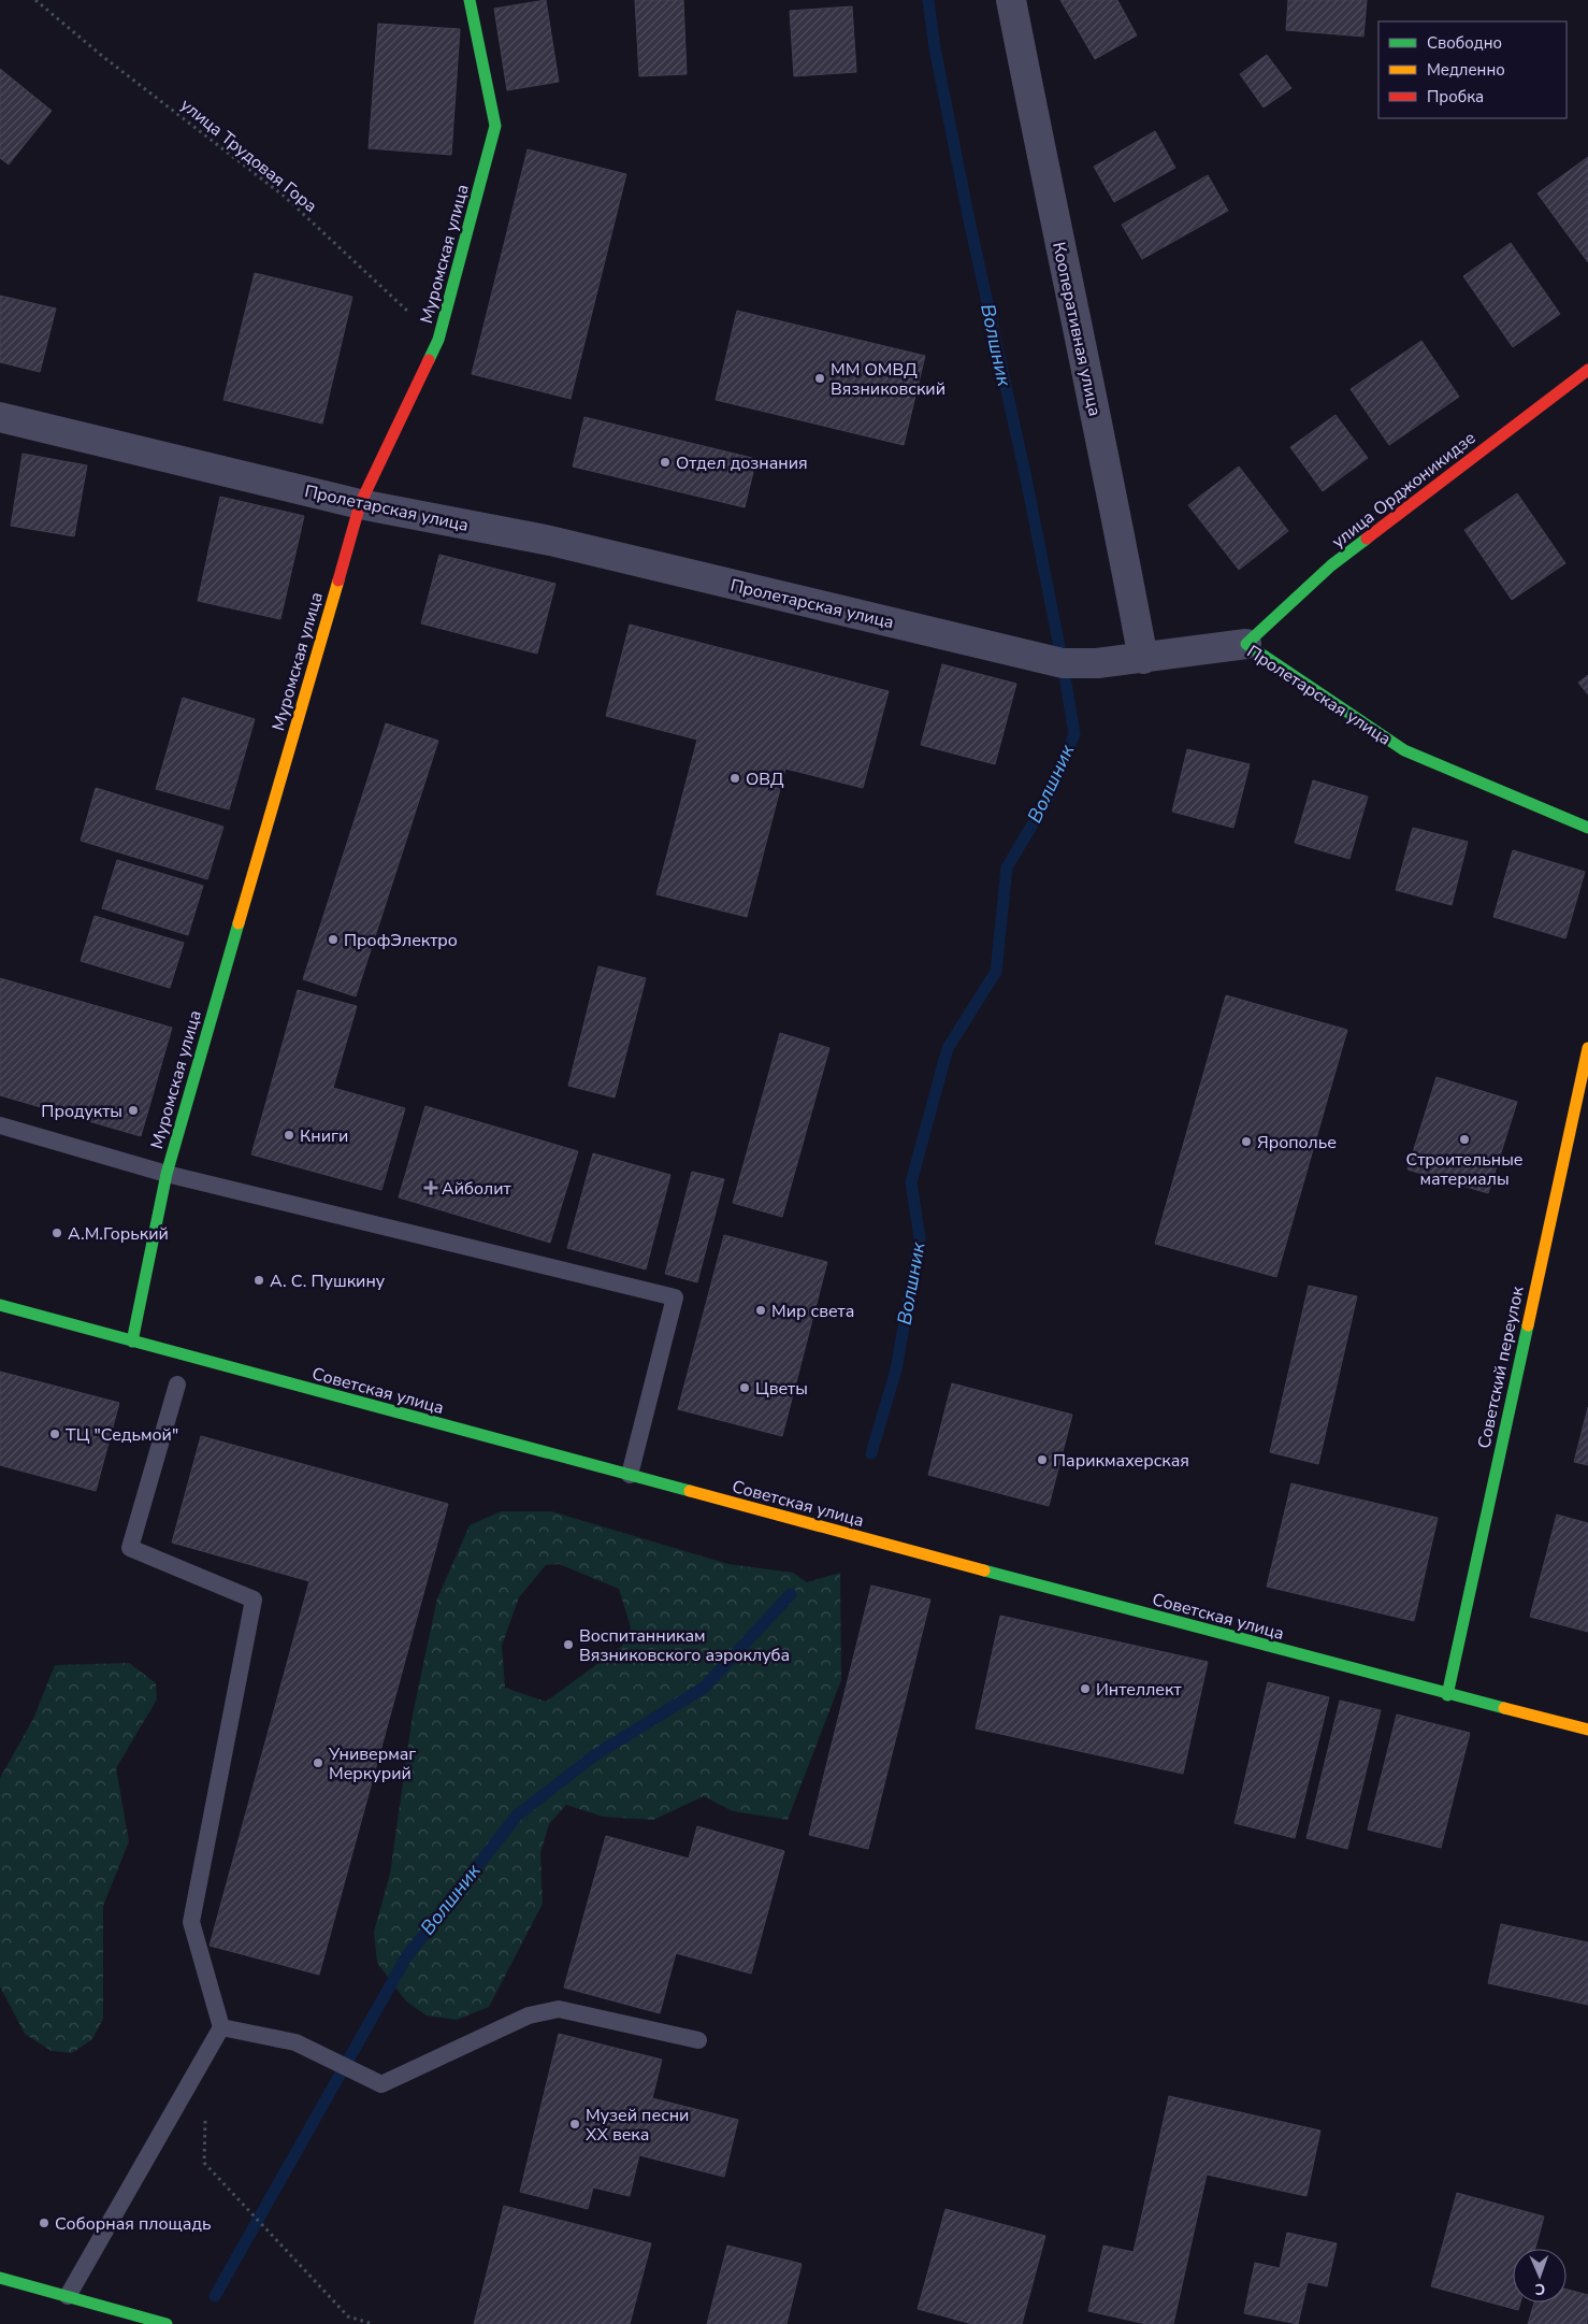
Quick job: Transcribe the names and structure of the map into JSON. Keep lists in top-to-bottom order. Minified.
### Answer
{"streets":{"street":["Муромская улица","Кооперативная улица","улица Орджоникидзе","Пролетарская улица","Советский переулок","Советская улица"],"path":["улица Трудовая Гора"]},"crossings":[["улица Трудовая Гора","Муромская улица"],["Муромская улица","Пролетарская улица"],["Муромская улица","Советская улица"],["Кооперативная улица","Пролетарская улица"],["улица Орджоникидзе","Пролетарская улица"],["Советский переулок","Советская улица"]],"water":["Волшник"],"places":{"other":["ММ ОМВД Вязниковский","Отдел дознания","ОВД","ПрофЭлектро","Продукты","Книги","Строительные материалы","Ярополье","А.М.Горький","А. С. Пушкину","Мир света","Цветы","ТЦ \"Седьмой\"","Парикмахерская","Воспитанникам Вязниковского аэроклуба","Интеллект","Универмаг Меркурий","Музей песни XX века","Соборная площадь"],"health":["Айболит"]},"legend":["Свободно","Медленно","Пробка"],"north":"bottom"}
